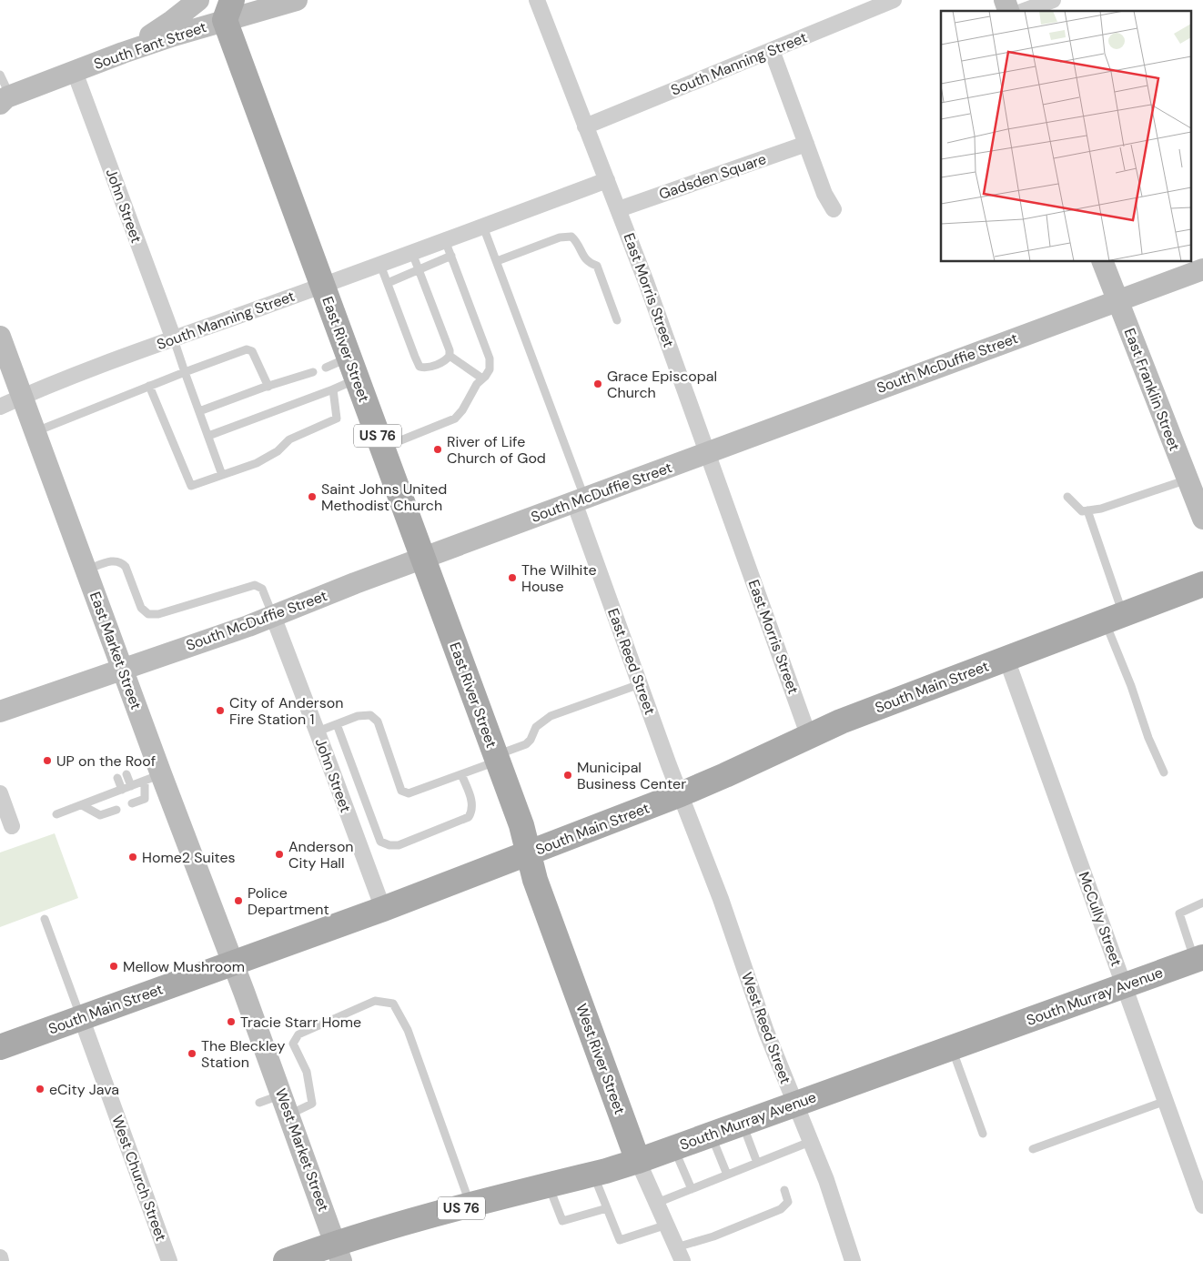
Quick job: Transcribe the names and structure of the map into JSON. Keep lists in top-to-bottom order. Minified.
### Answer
{"streets":{"main road":["East River Street","US 76","South Main Street","South Murray Avenue","West River Street"],"street":["South Fant Street","South Manning Street","Gadsden Square","John Street","East Morris Street","South McDuffie Street","East Franklin Street","East Market Street","East Reed Street","McCully Street","West Reed Street","West Market Street","West Church Street"]},"crossings":[["South Fant Street","John Street"],["South Fant Street","East River Street"],["South Manning Street","John Street"],["South Manning Street","East Morris Street"],["South Manning Street","East River Street"],["South Manning Street","East Market Street"],["Gadsden Square","East Morris Street"],["John Street","South McDuffie Street"],["John Street","South Main Street"],["East Morris Street","South McDuffie Street"],["East Morris Street","South Main Street"],["East River Street","South McDuffie Street"],["East River Street","South Main Street"],["East River Street","West River Street"],["South McDuffie Street","East Franklin Street"],["South McDuffie Street","East Market Street"],["South McDuffie Street","East Reed Street"],["East Market Street","South Main Street"],["East Market Street","West Market Street"],["East Reed Street","South Main Street"],["East Reed Street","West Reed Street"],["South Main Street","McCully Street"],["South Main Street","West Reed Street"],["South Main Street","West River Street"],["South Main Street","West Market Street"],["South Main Street","West Church Street"],["McCully Street","South Murray Avenue"],["South Murray Avenue","West Reed Street"],["South Murray Avenue","West River Street"],["South Murray Avenue","West Market Street"]],"places":["Grace Episcopal Church","River of Life Church of God","Saint Johns United Methodist Church","The Wilhite House","City of Anderson Fire Station 1","UP on the Roof","Municipal Business Center","Anderson City Hall","Home2 Suites","Police Department","Mellow Mushroom","Tracie Starr Home","The Bleckley Station","eCity Java"]}
